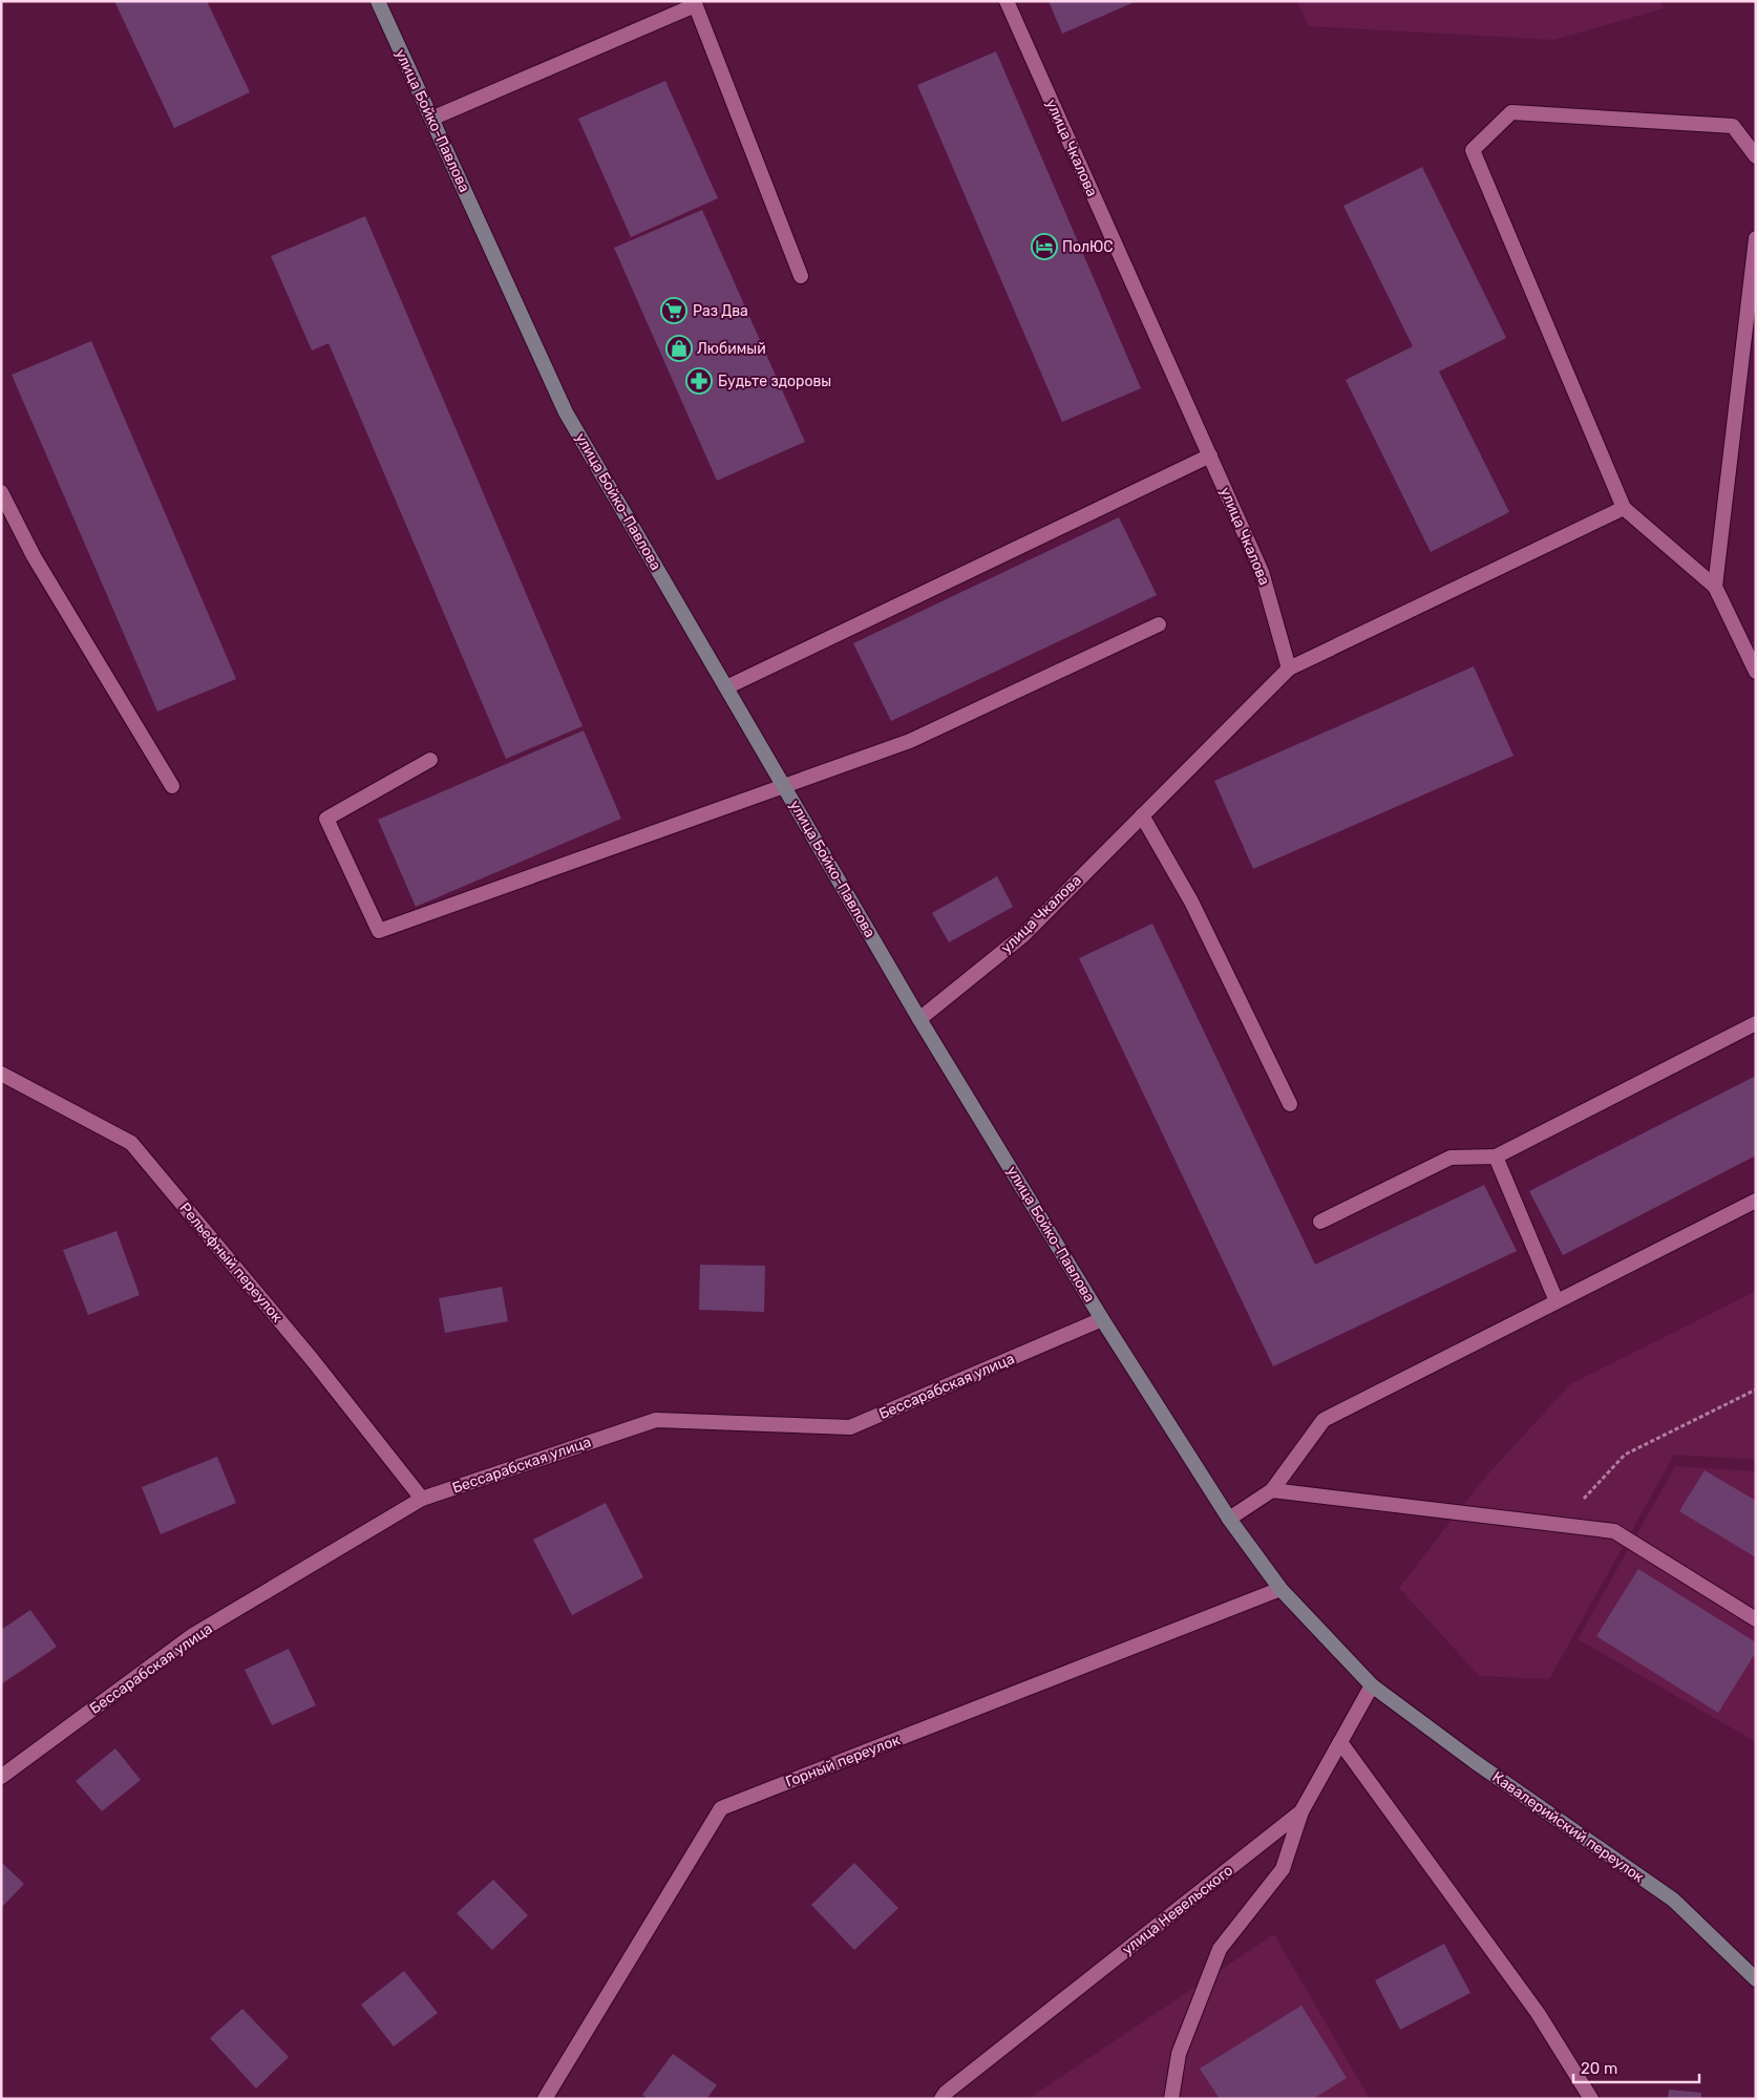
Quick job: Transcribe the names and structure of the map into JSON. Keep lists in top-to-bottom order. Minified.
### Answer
{"streets":{"main road":["улица Бойко-Павлова","Кавалерийский переулок"],"street":["улица Чкалова","Рельефный переулок","Бессарабская улица","Горный переулок","улица Невельского"]},"crossings":[["улица Бойко-Павлова","улица Чкалова"],["улица Бойко-Павлова","Бессарабская улица"],["улица Бойко-Павлова","Горный переулок"],["улица Бойко-Павлова","Кавалерийский переулок"],["улица Бойко-Павлова","улица Невельского"],["Рельефный переулок","Бессарабская улица"],["Кавалерийский переулок","улица Невельского"]],"places":{"hotel":["ПолЮС"],"supermarket":["Раз Два"],"shop":["Любимый"],"pharmacy":["Будьте здоровы"]},"scale_bar":"20 m"}
